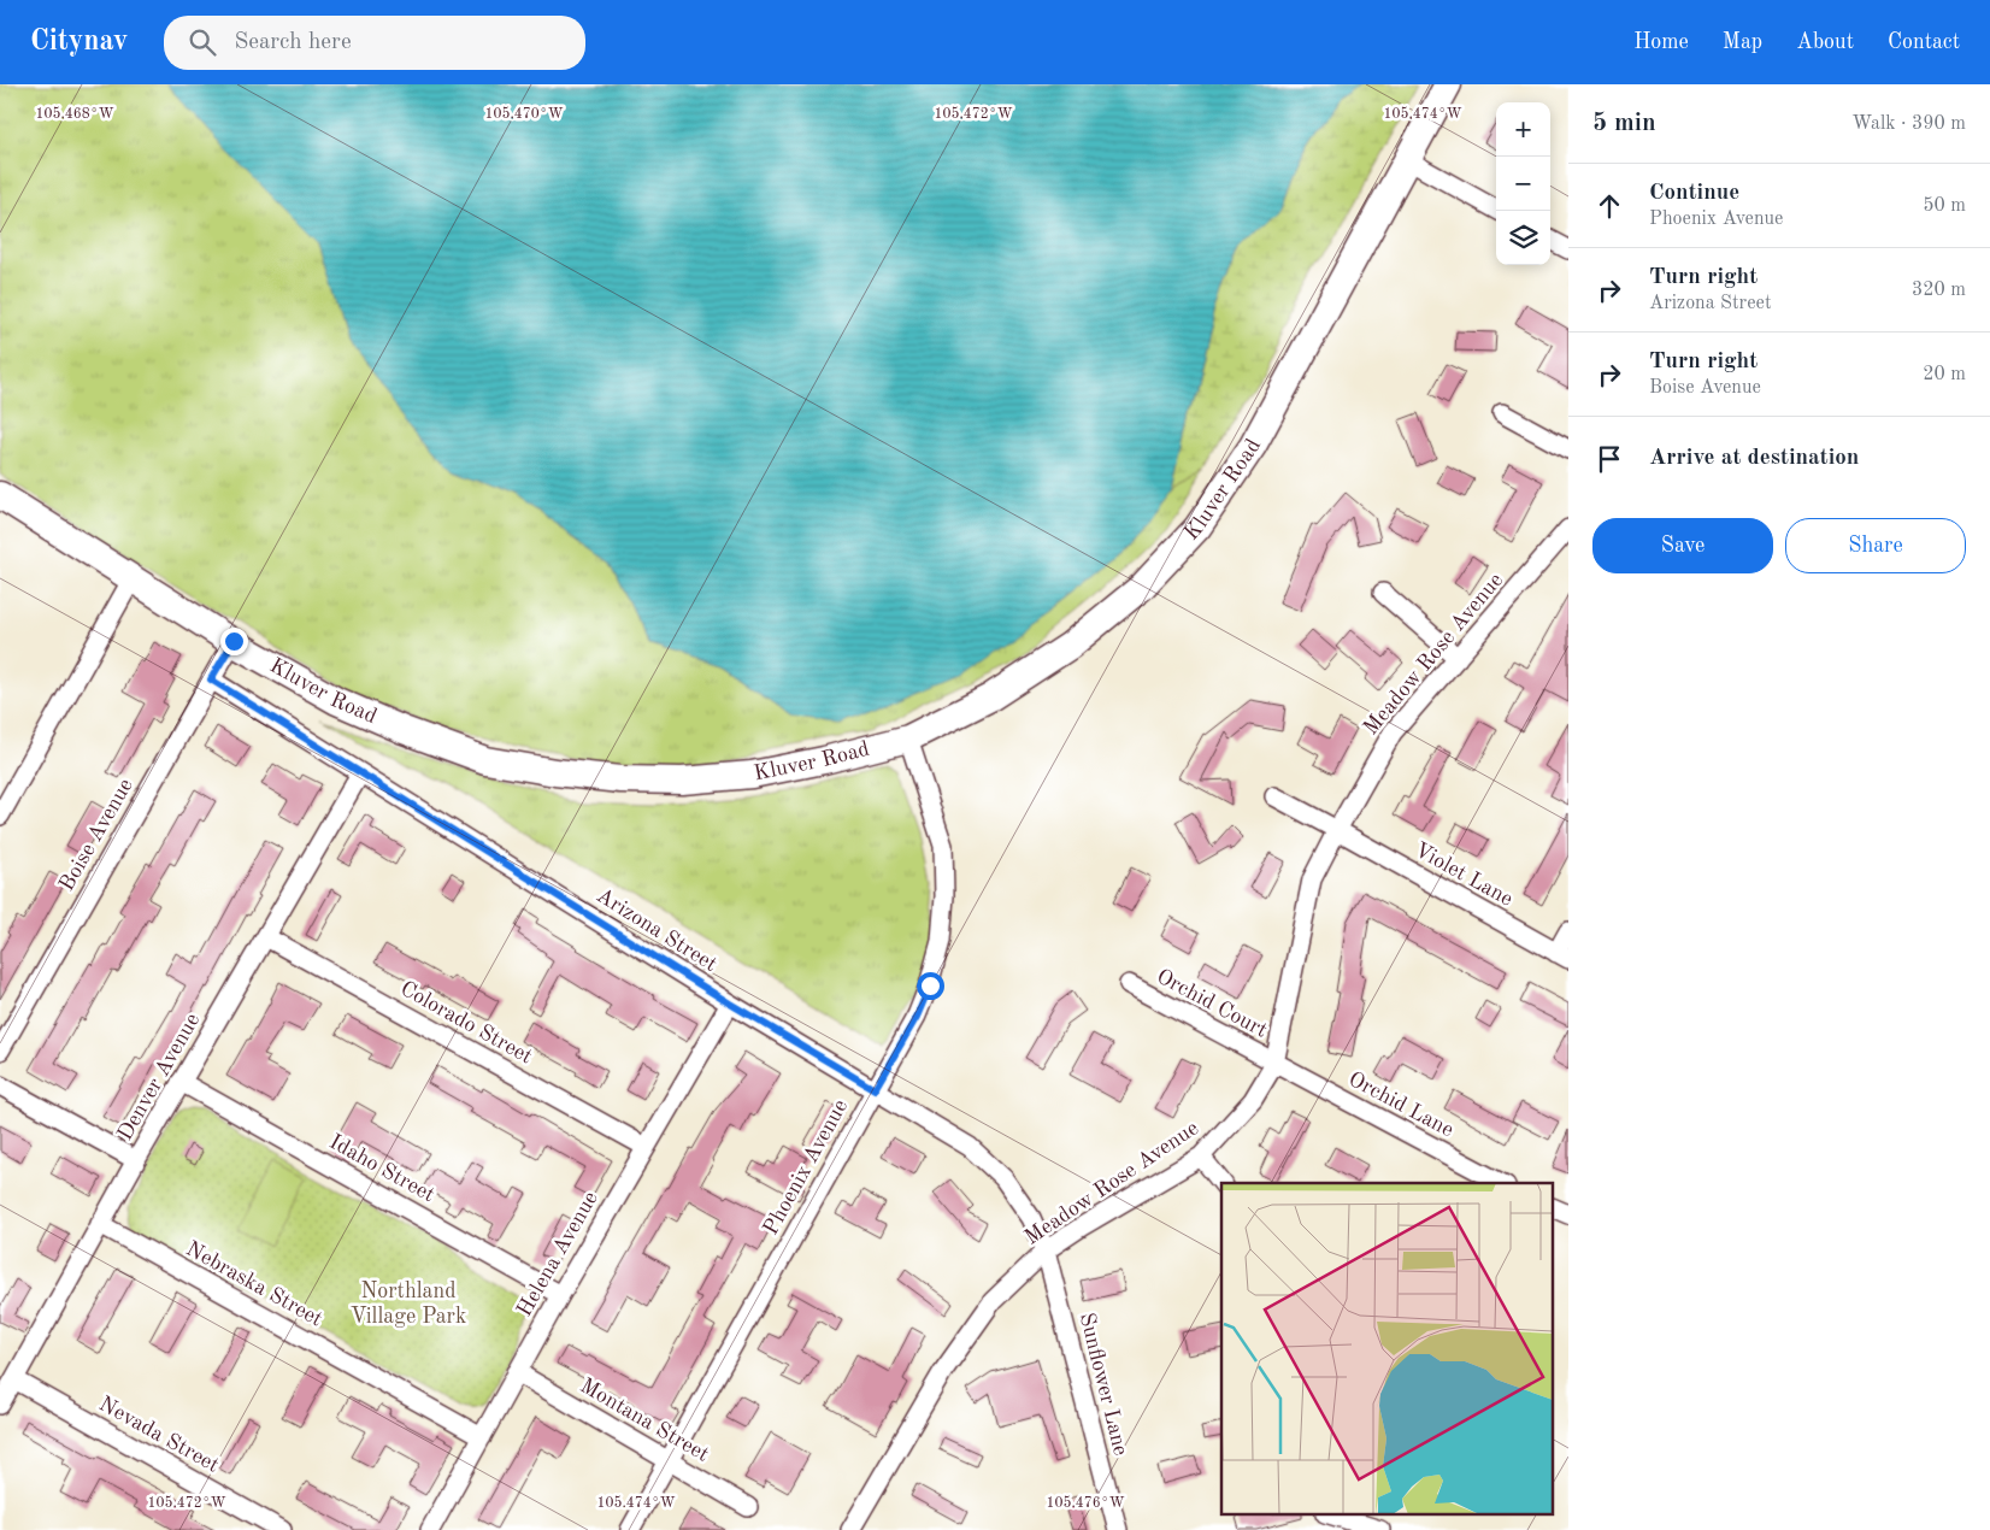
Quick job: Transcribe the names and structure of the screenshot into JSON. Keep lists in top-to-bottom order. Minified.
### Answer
{"streets":{"street":["Kluver Road","Meadow Rose Avenue","Boise Avenue","Violet Lane","Arizona Street","Orchid Court","Colorado Street","Denver Avenue","Orchid Lane","Phoenix Avenue","Idaho Street","Helena Avenue","Nebraska Street","Sunflower Lane","Montana Street","Nevada Street"]},"crossings":[["Kluver Road","Boise Avenue"],["Kluver Road","Phoenix Avenue"],["Meadow Rose Avenue","Violet Lane"],["Meadow Rose Avenue","Arizona Street"],["Meadow Rose Avenue","Orchid Court"],["Meadow Rose Avenue","Orchid Lane"],["Meadow Rose Avenue","Sunflower Lane"],["Boise Avenue","Arizona Street"],["Arizona Street","Denver Avenue"],["Arizona Street","Phoenix Avenue"],["Arizona Street","Helena Avenue"],["Arizona Street","Sunflower Lane"],["Orchid Court","Orchid Lane"],["Colorado Street","Denver Avenue"],["Colorado Street","Helena Avenue"],["Denver Avenue","Idaho Street"],["Denver Avenue","Nebraska Street"],["Denver Avenue","Nevada Street"],["Phoenix Avenue","Montana Street"],["Idaho Street","Helena Avenue"],["Helena Avenue","Nebraska Street"],["Helena Avenue","Montana Street"]],"parks":["Northland Village Park"],"page":{"header":"Citynav","search":"Search here","nav":["Home","Map","About","Contact"],"heading":["5 min","Walk · 390 m"],"map_buttons":["+","−"],"list":[["Continue","Phoenix Avenue","50 m"],["Turn right","Arizona Street","320 m"],["Turn right","Boise Avenue","20 m"],"Arrive at destination"],"buttons":["Save","Share"]},"coordinates":["105.468°W","105.470°W","105.472°W","105.474°W","105.476°W"]}
